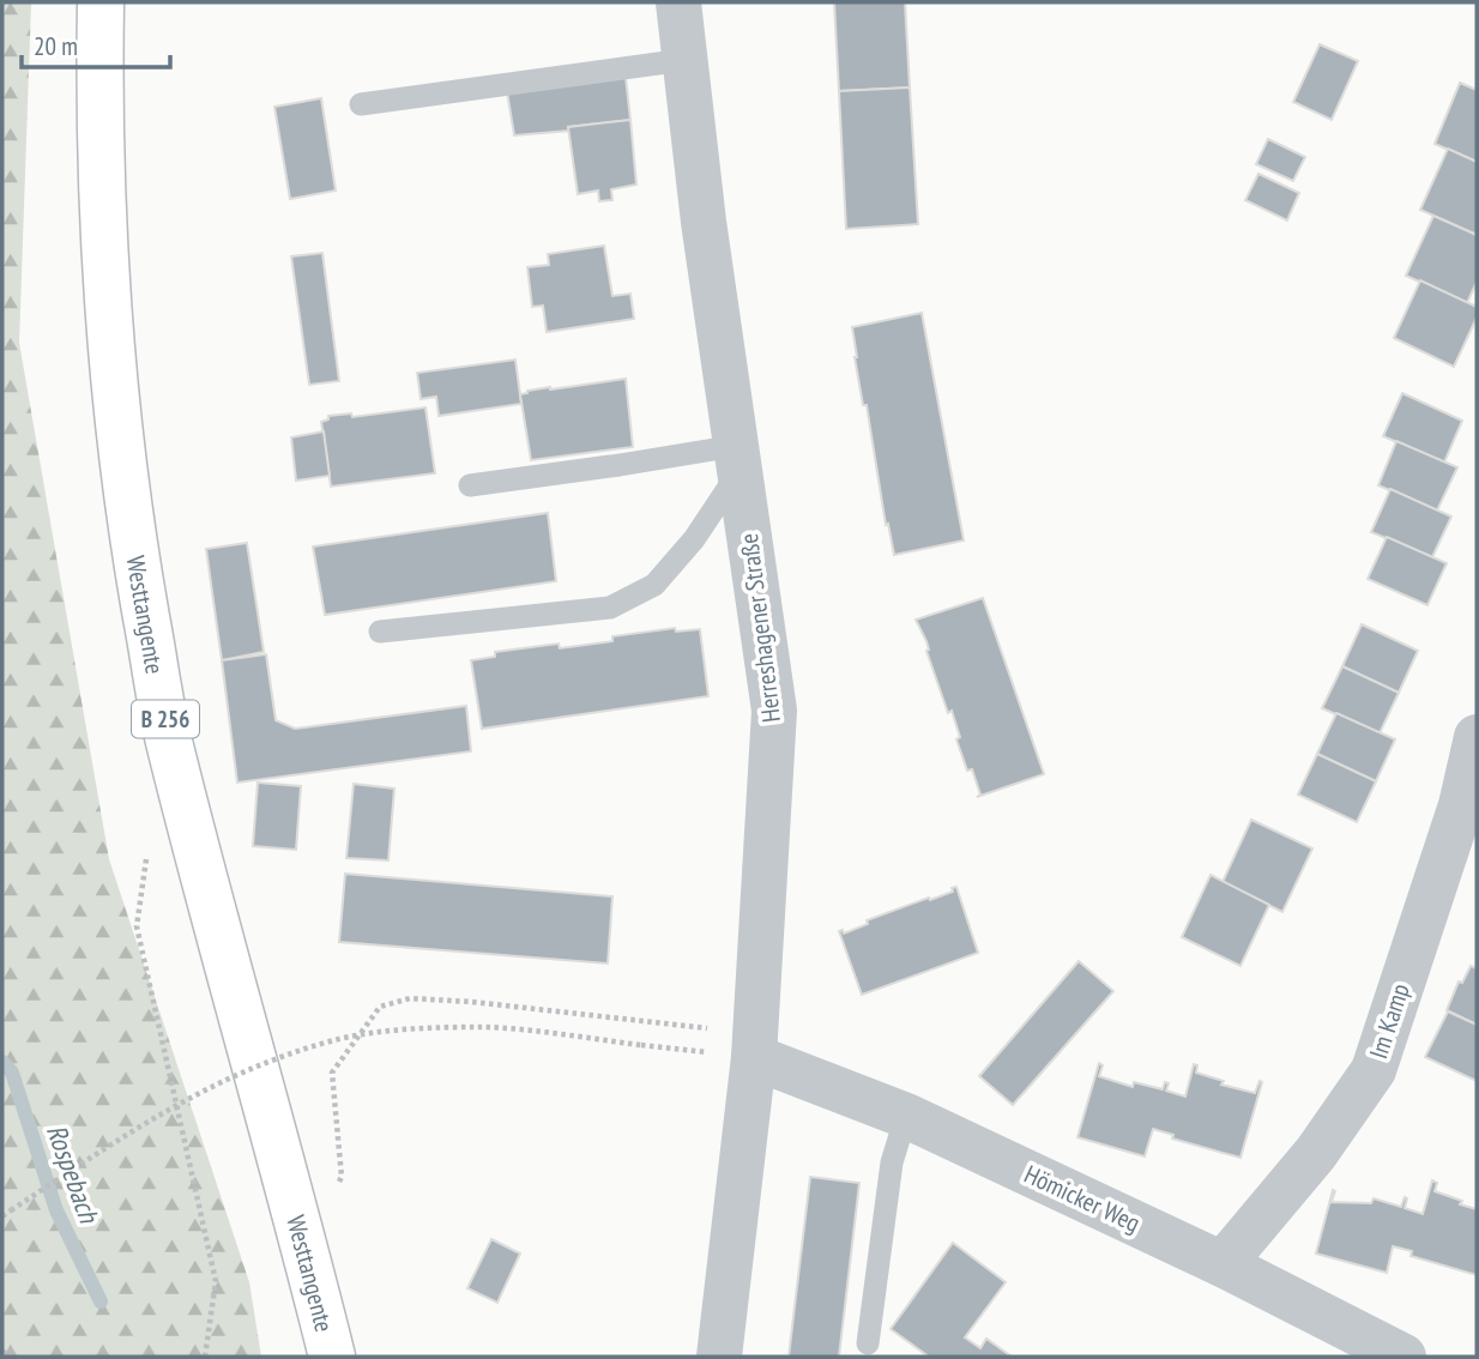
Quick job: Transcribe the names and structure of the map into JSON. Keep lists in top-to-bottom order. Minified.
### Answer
{"streets":{"main road":["Westtangente","B 256"],"street":["Herreshagener Straße","Im Kamp","Hömicker Weg"]},"crossings":[["Herreshagener Straße","Hömicker Weg"],["Im Kamp","Hömicker Weg"]],"water":["Rospebach"],"scale_bar":"20 m"}
